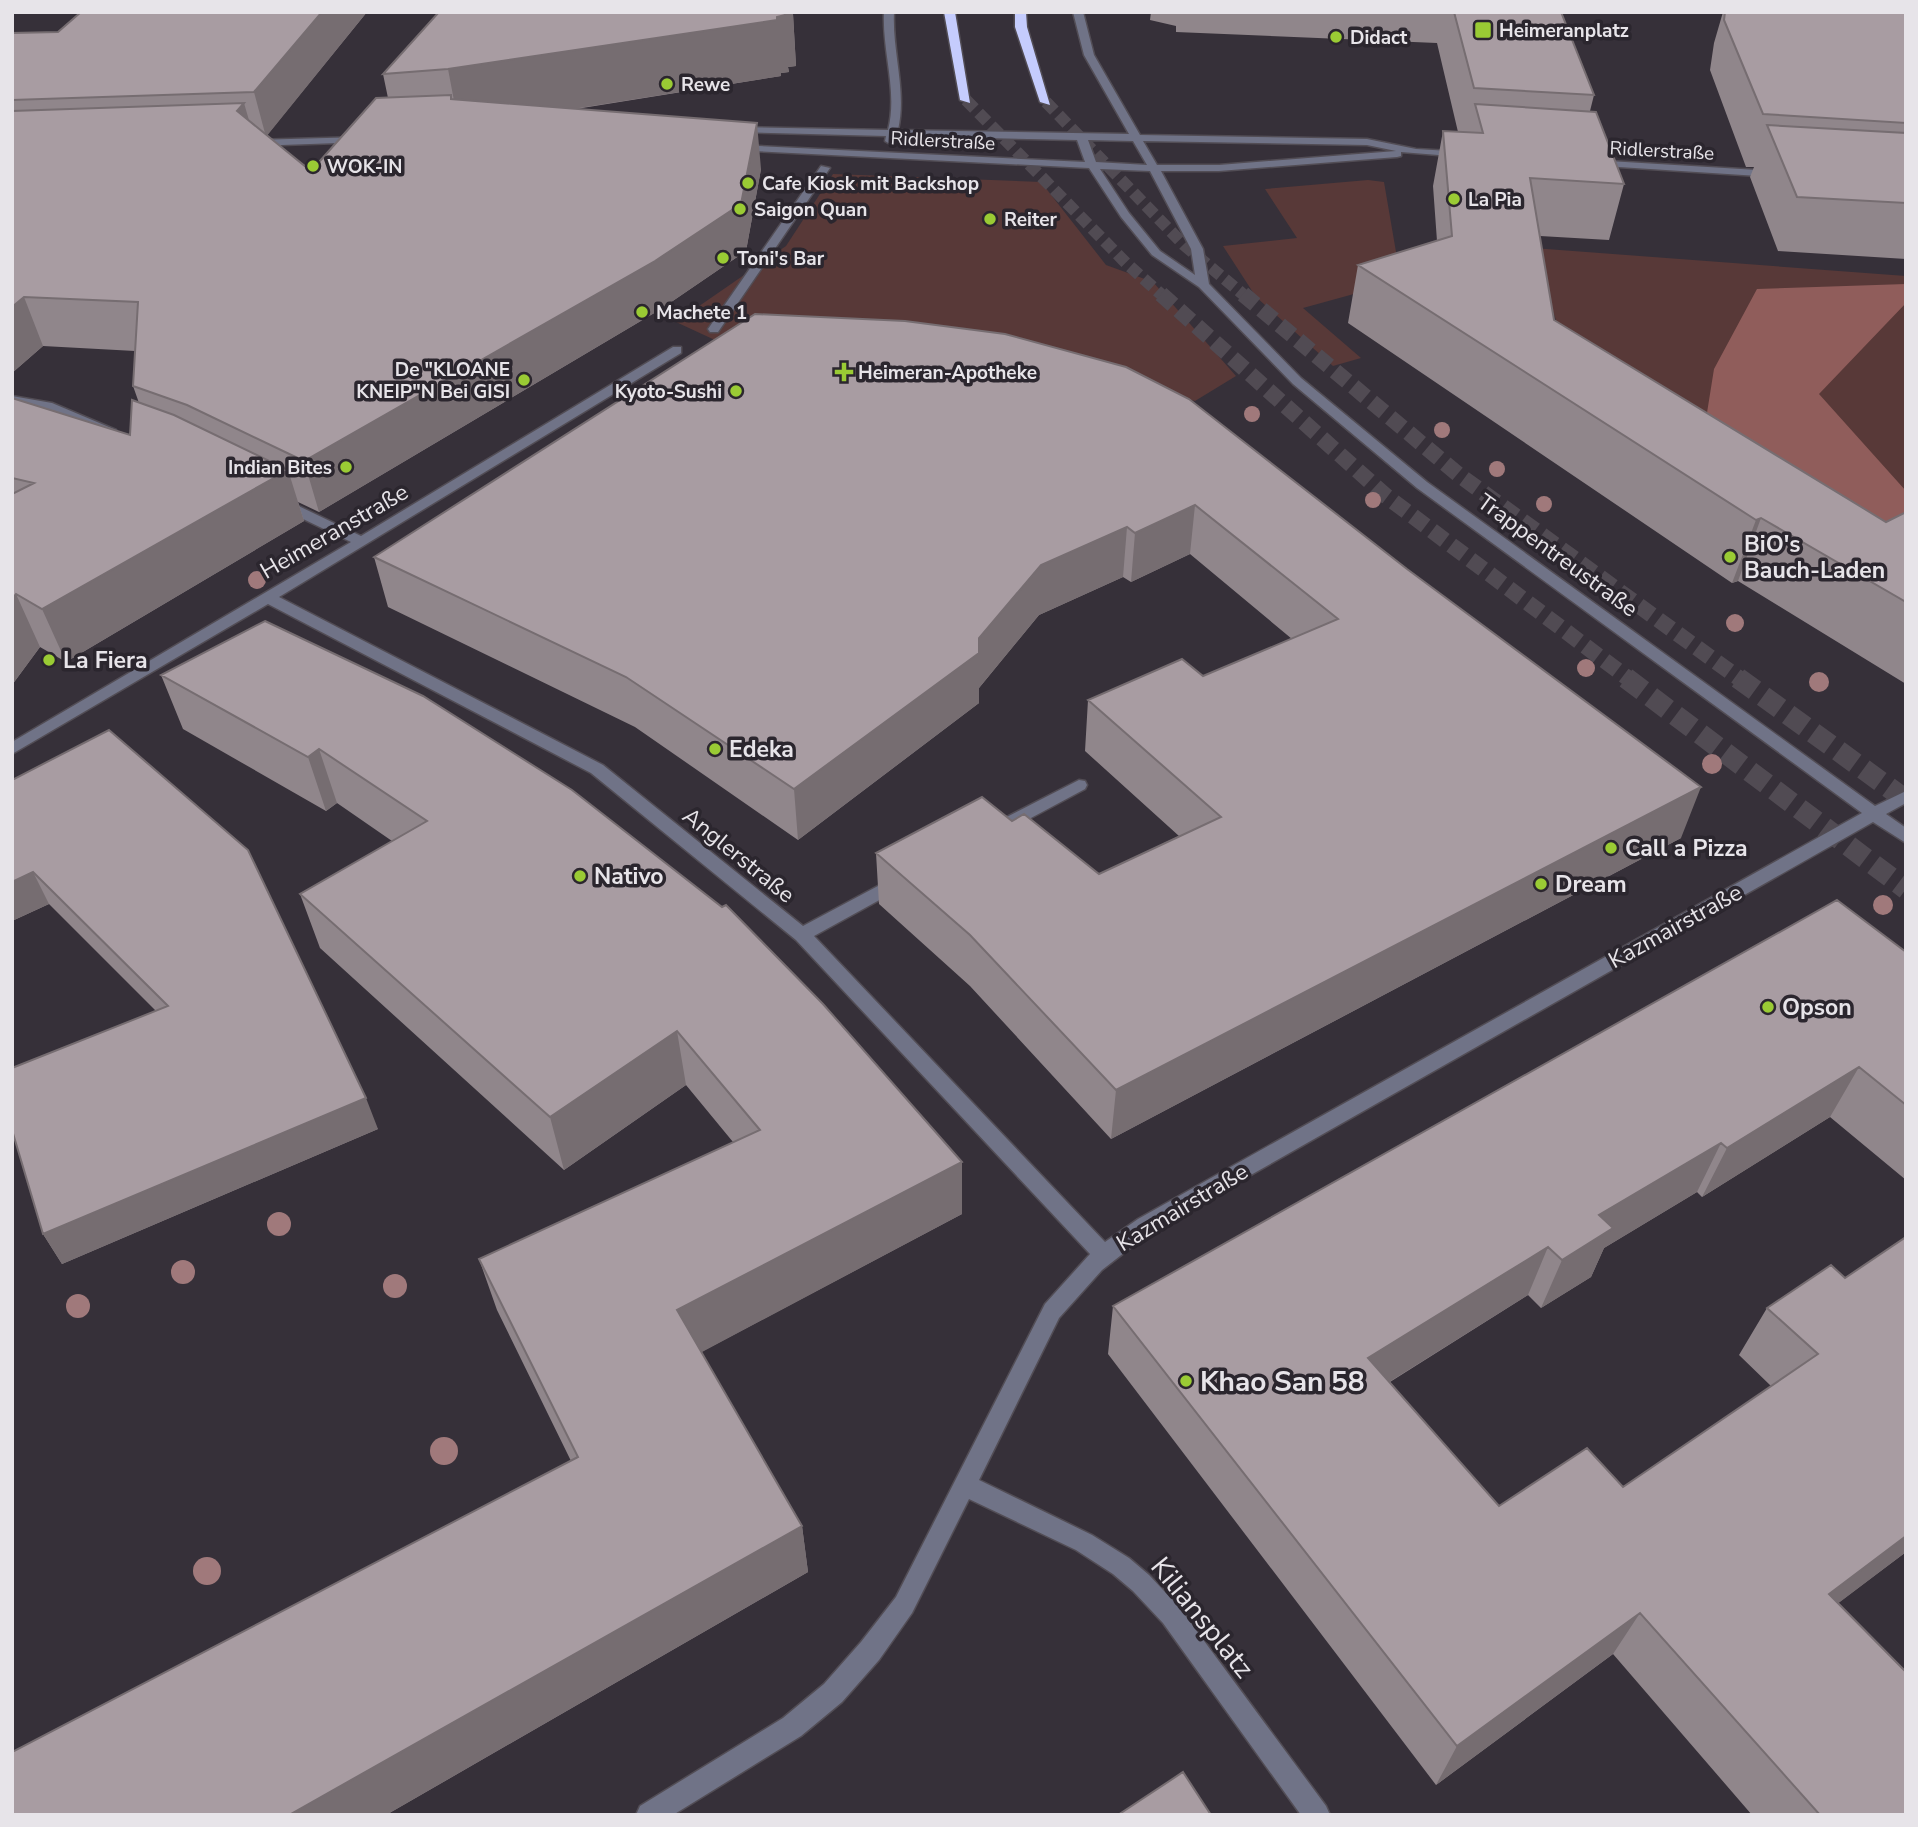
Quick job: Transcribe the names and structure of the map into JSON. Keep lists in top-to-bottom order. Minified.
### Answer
{"streets":{"street":["Ridlerstraße","Heimeranstraße","Trappentreustraße","Anglerstraße","Kazmairstraße","Kiliansplatz"]},"crossings":[["Ridlerstraße","Trappentreustraße"],["Heimeranstraße","Anglerstraße"],["Trappentreustraße","Kazmairstraße"],["Anglerstraße","Kazmairstraße"],["Kazmairstraße","Kiliansplatz"]],"places":{"transit":["Heimeranplatz"],"other":["Didact","Rewe","WOK-IN","Cafe Kiosk mit Backshop","La Pia","Saigon Quan","Reiter","Toni's Bar","Machete 1","De \"KLOANE KNEIP\"N Bei GISI","Kyoto-Sushi","Indian Bites","BiO's Bauch-Laden","La Fiera","Edeka","Call a Pizza","Nativo","Dream","Opson","Khao San 58"],"health":["Heimeran-Apotheke"]}}
